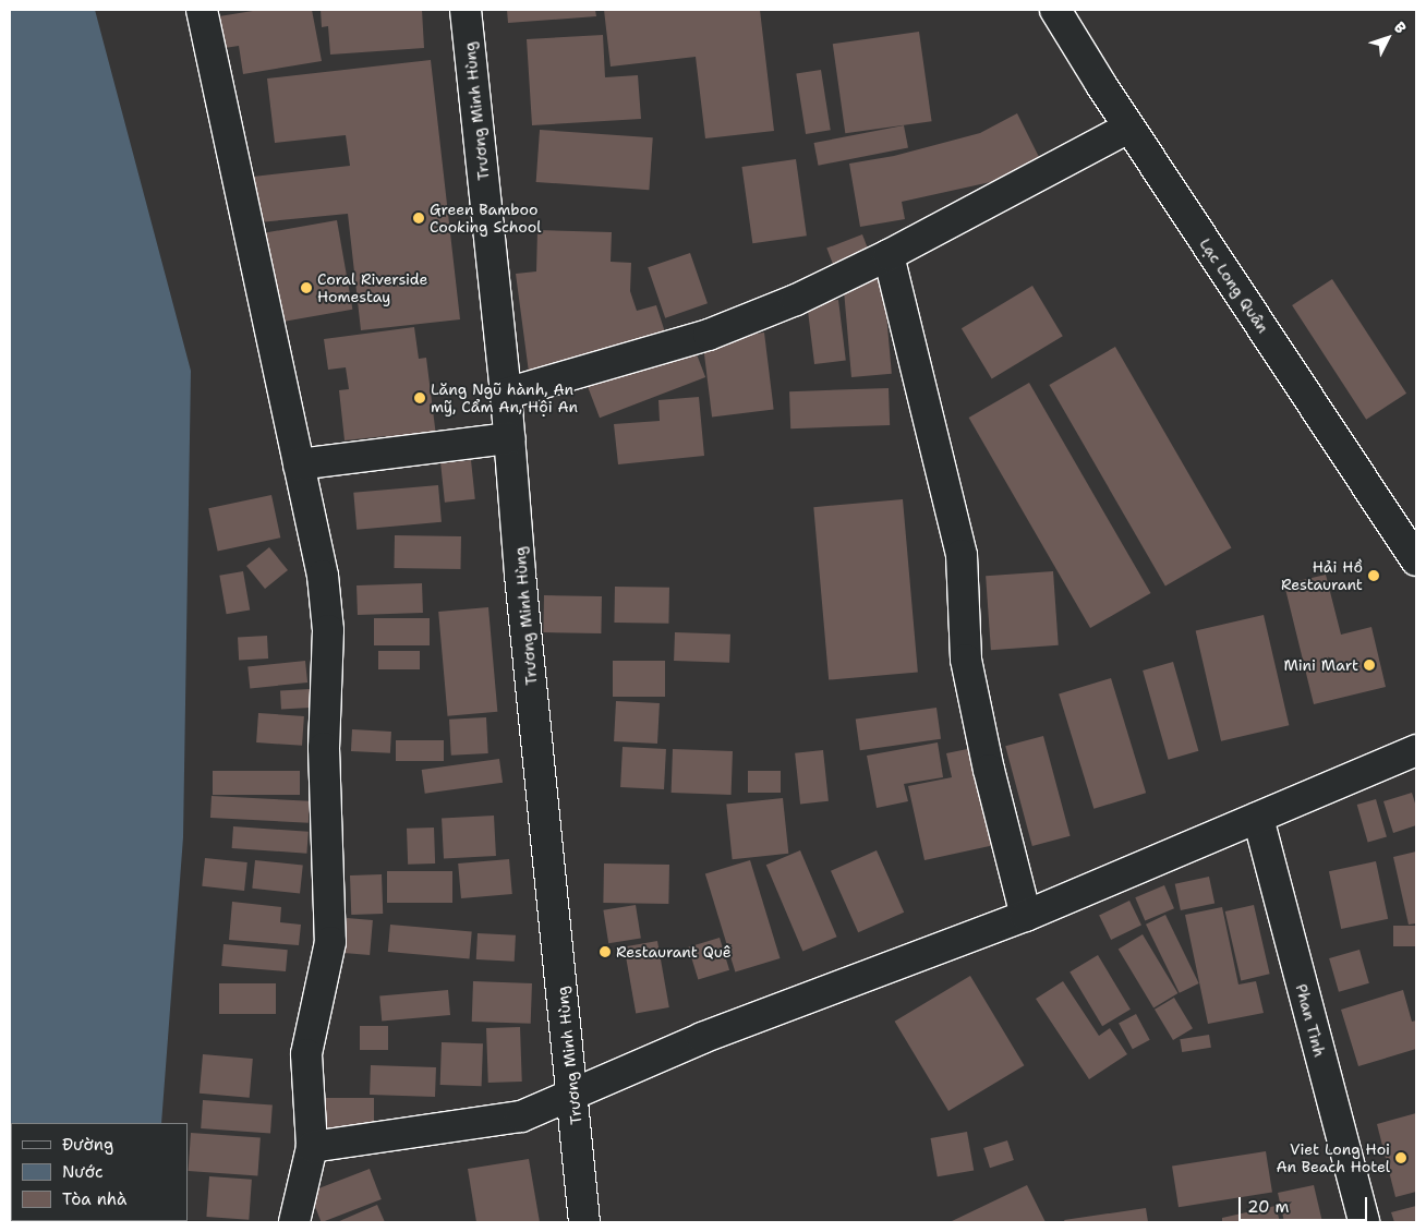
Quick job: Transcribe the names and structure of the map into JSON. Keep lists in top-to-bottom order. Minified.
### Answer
{"streets":{"street":["Trương Minh Hùng","Lạc Long Quân","Phan Tình"]},"places":["Green Bamboo Cooking School","Coral Riverside Homestay","Lăng Ngũ hành, An mỹ, Cẩm An, Hội An","Hải Hồ Restaurant","Mini Mart","Restaurant Quê","Viet Long Hoi An Beach Hotel"],"legend":["Đường","Nước","Tòa nhà"],"scale_bar":"20 m","north":"top right"}
